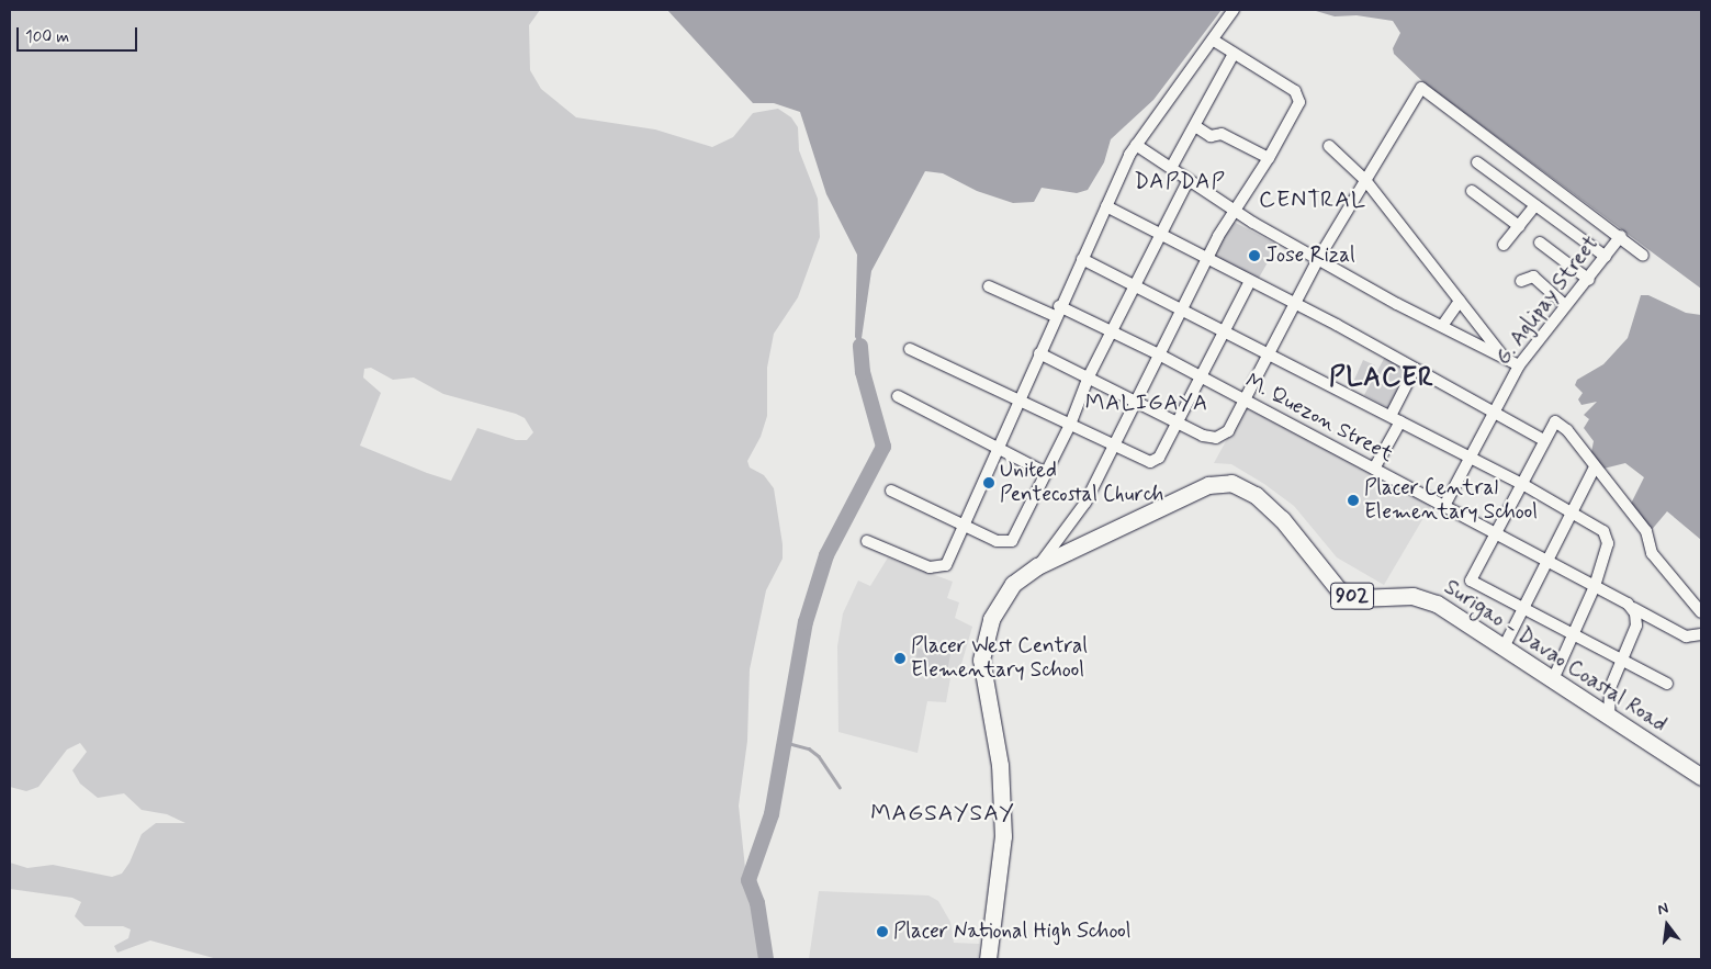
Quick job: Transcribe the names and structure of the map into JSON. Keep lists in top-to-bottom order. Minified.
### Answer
{"streets":{"highway":["902","Surigao - Davao Coastal Road"],"street":["G. Aglipay Street","M. Quezon Street"]},"crossings":[["G. Aglipay Street","M. Quezon Street"]],"districts":["DAPDAP","CENTRAL","PLACER","MALIGAYA","MAGSAYSAY"],"places":["Jose Rizal","United Pentecostal Church","Placer Central Elementary School","Placer West Central Elementary School","Placer National High School"],"scale_bar":"100 m","north":"top"}
